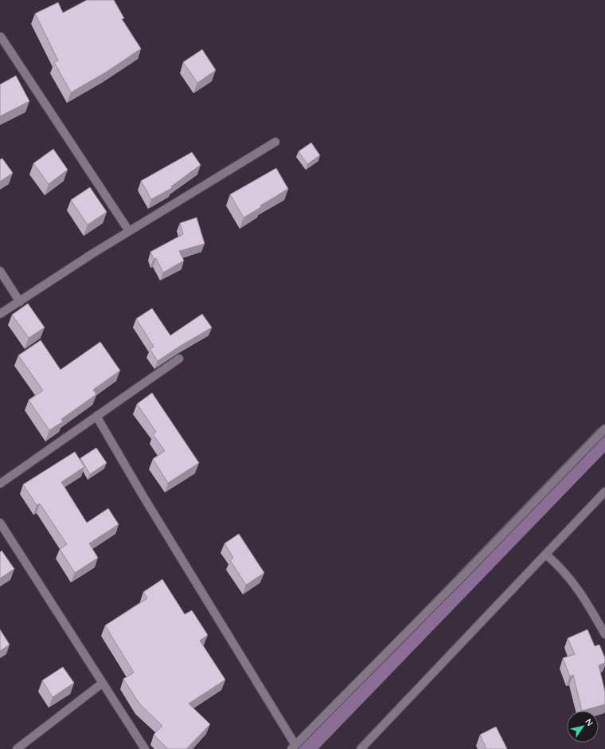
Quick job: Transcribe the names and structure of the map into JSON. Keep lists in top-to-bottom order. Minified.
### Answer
{"north":"top right"}
